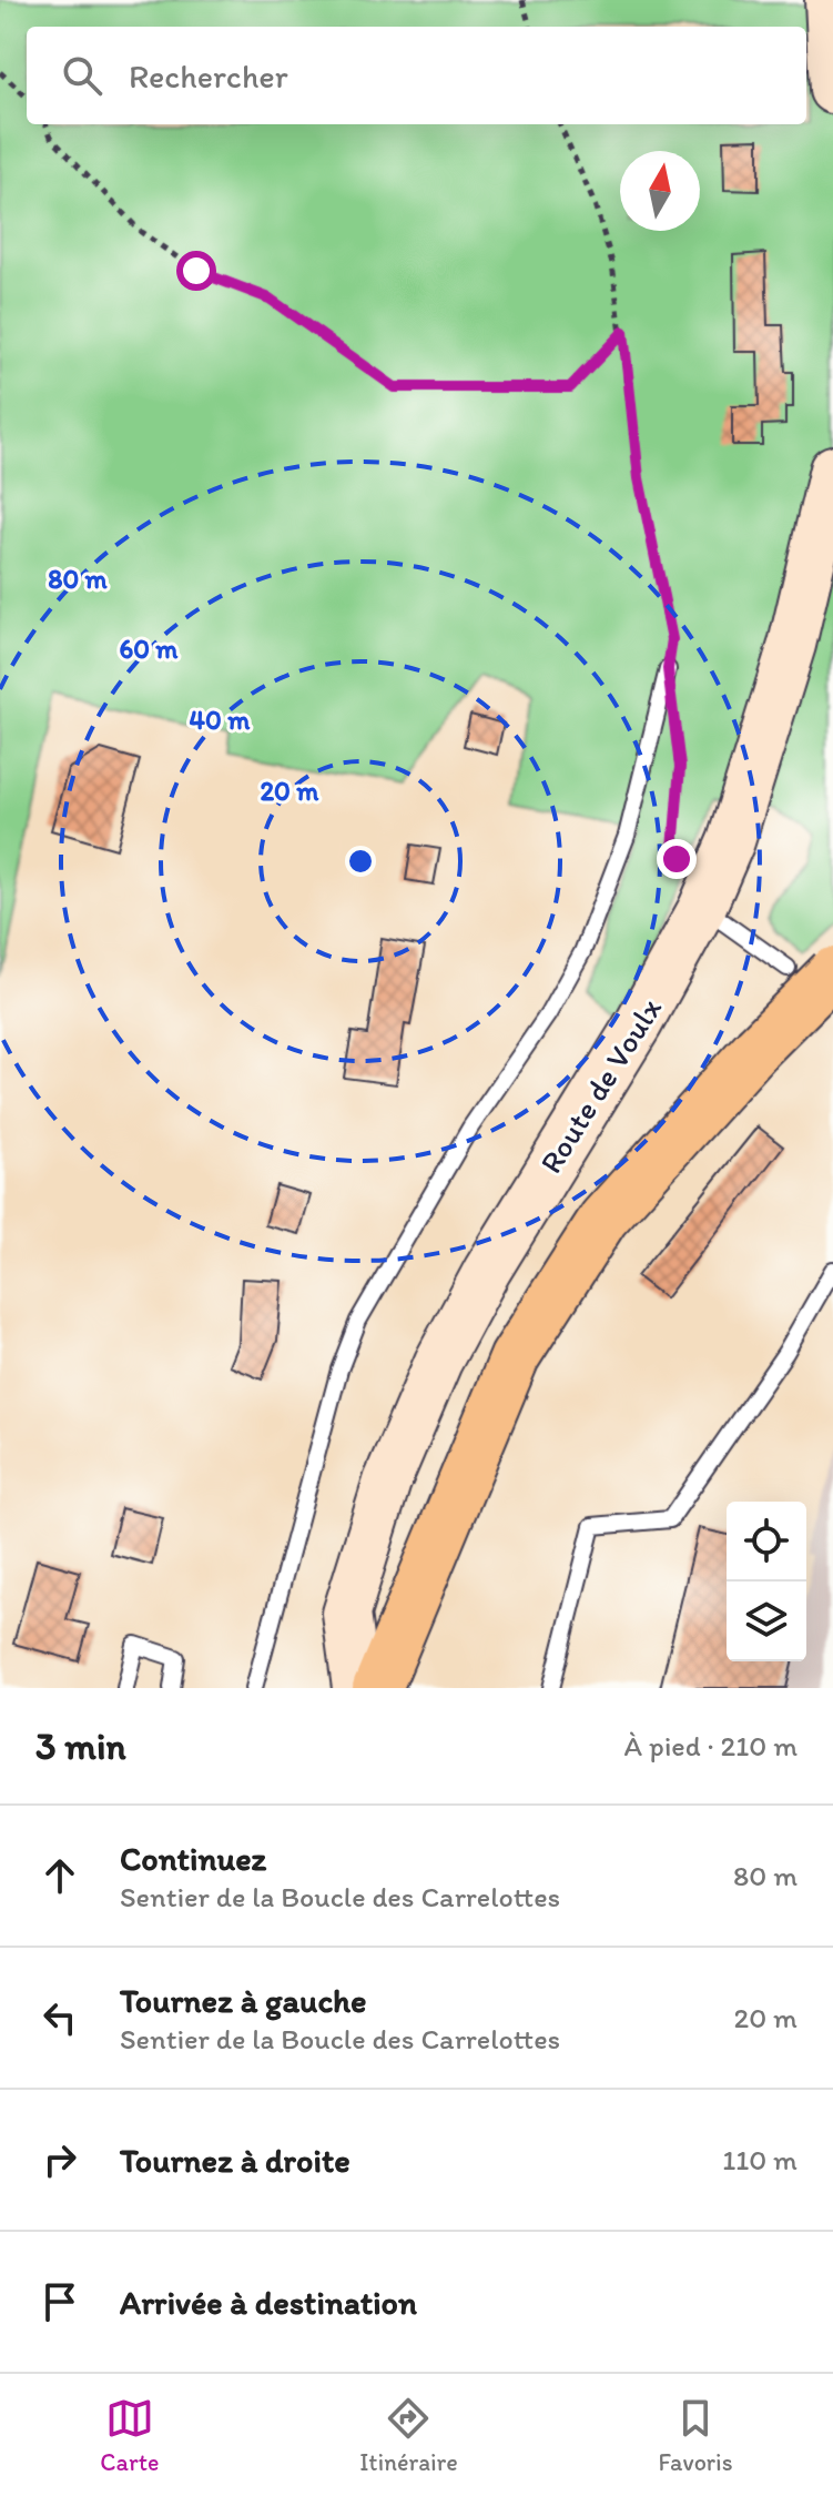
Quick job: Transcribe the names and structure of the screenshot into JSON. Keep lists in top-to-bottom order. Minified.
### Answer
{"streets":{"main road":["Route de Voulx"]},"north":"top","page":{"search":"Rechercher","heading":["3 min","À pied · 210 m"],"list":[["Continuez","Sentier de la Boucle des Carrelottes","80 m"],["Tournez à gauche","Sentier de la Boucle des Carrelottes","20 m"],["Tournez à droite","110 m"],"Arrivée à destination"],"nav":["Carte","Itinéraire","Favoris"]},"rings":["80 m","60 m","40 m","20 m"]}
